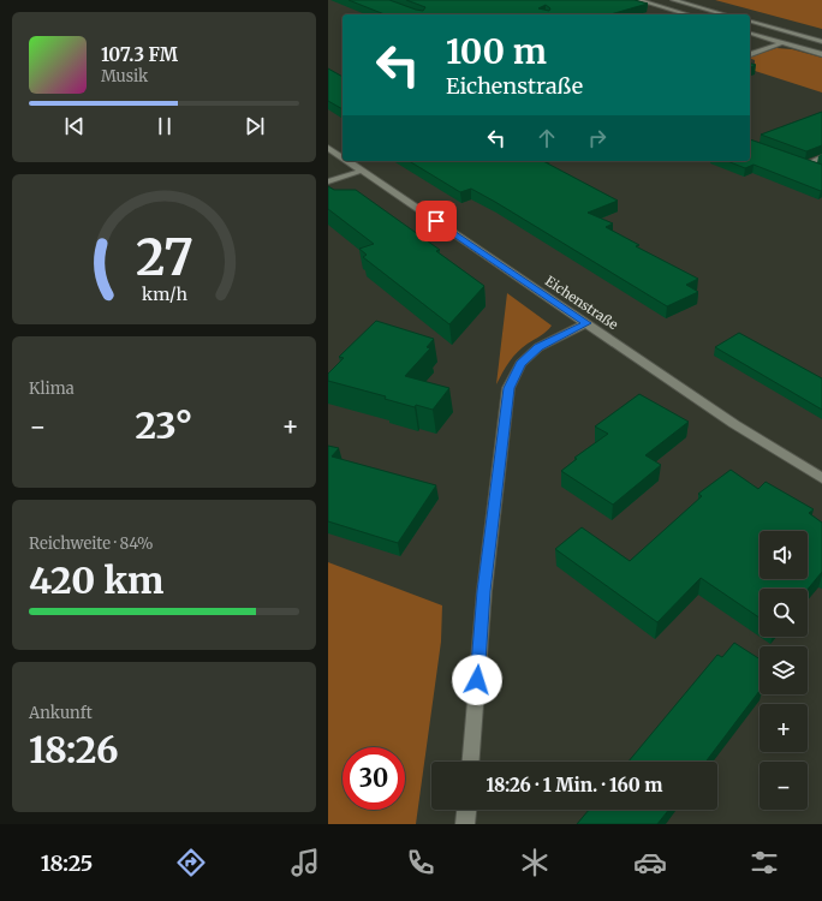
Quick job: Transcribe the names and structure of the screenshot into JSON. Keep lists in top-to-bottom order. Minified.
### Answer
{"streets":{"street":["Eichenstraße"]},"page":{"turn":["100 m","Eichenstraße"],"song":["107.3 FM","Musik"],"tile":["Klima",["Reichweite · 84%","420 km"],["Ankunft","18:26"]],"heat":["−","23°","+"],"map_buttons":["+","−"],"limit":"30","trip":"18:26 · 1 Min. · 160 m","tabs":"18:25","gauge":["27","km/h"]}}
